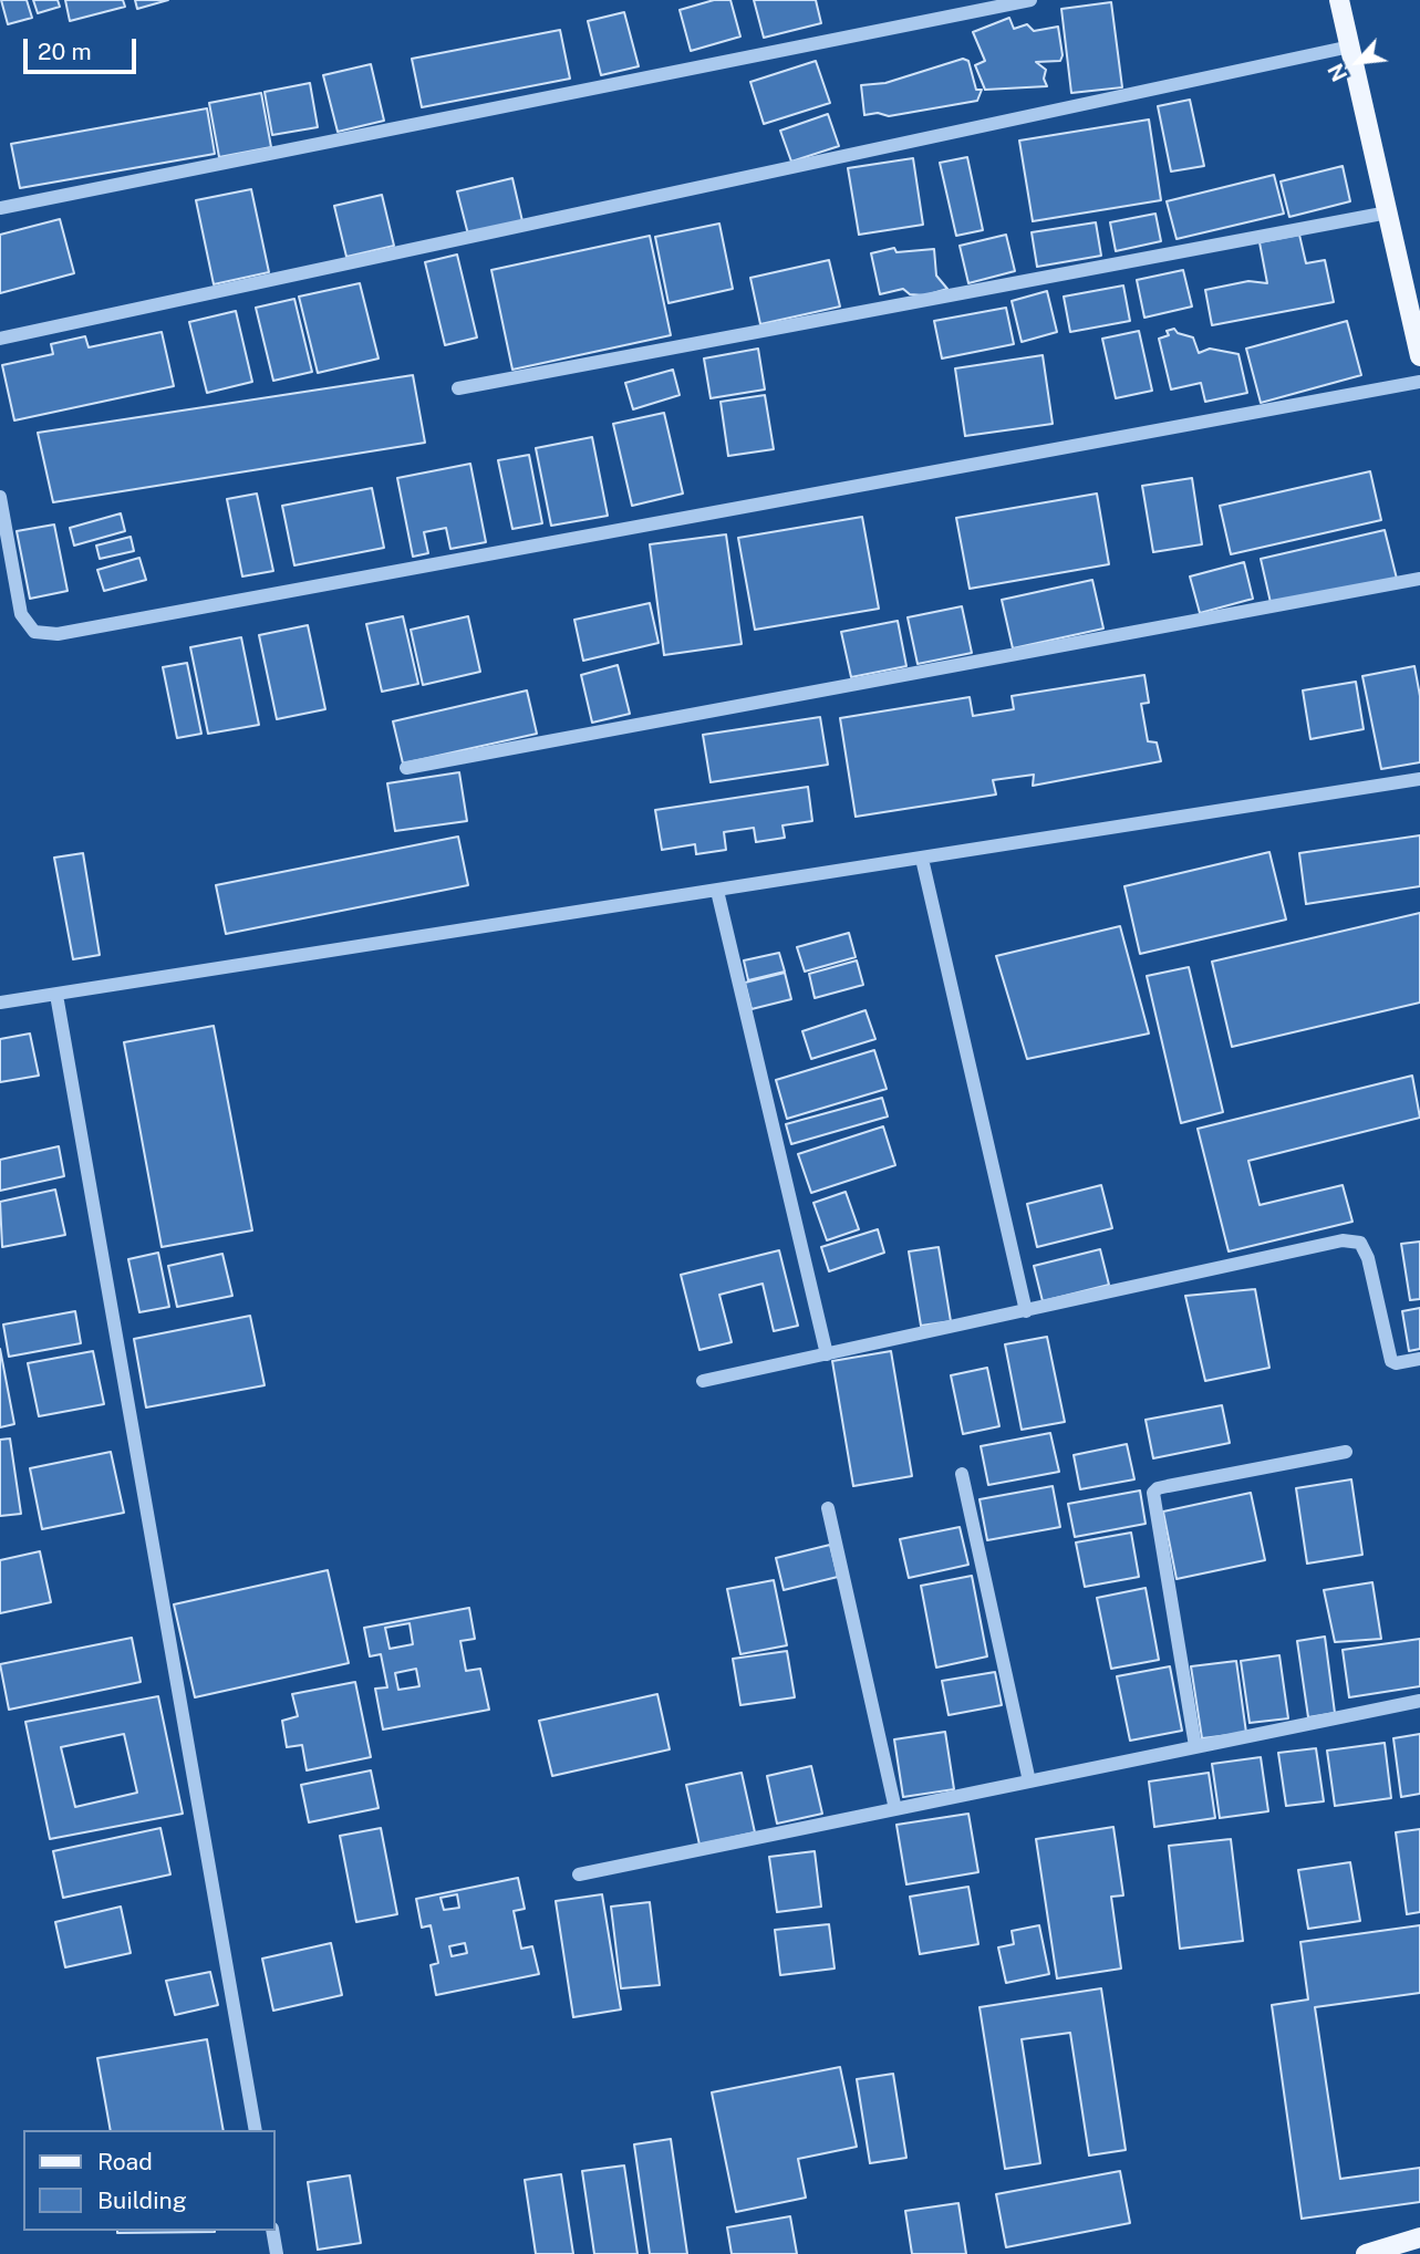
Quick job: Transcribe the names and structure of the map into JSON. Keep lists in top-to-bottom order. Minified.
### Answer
{"legend":["Road","Building"],"scale_bar":"20 m","north":"bottom left"}
